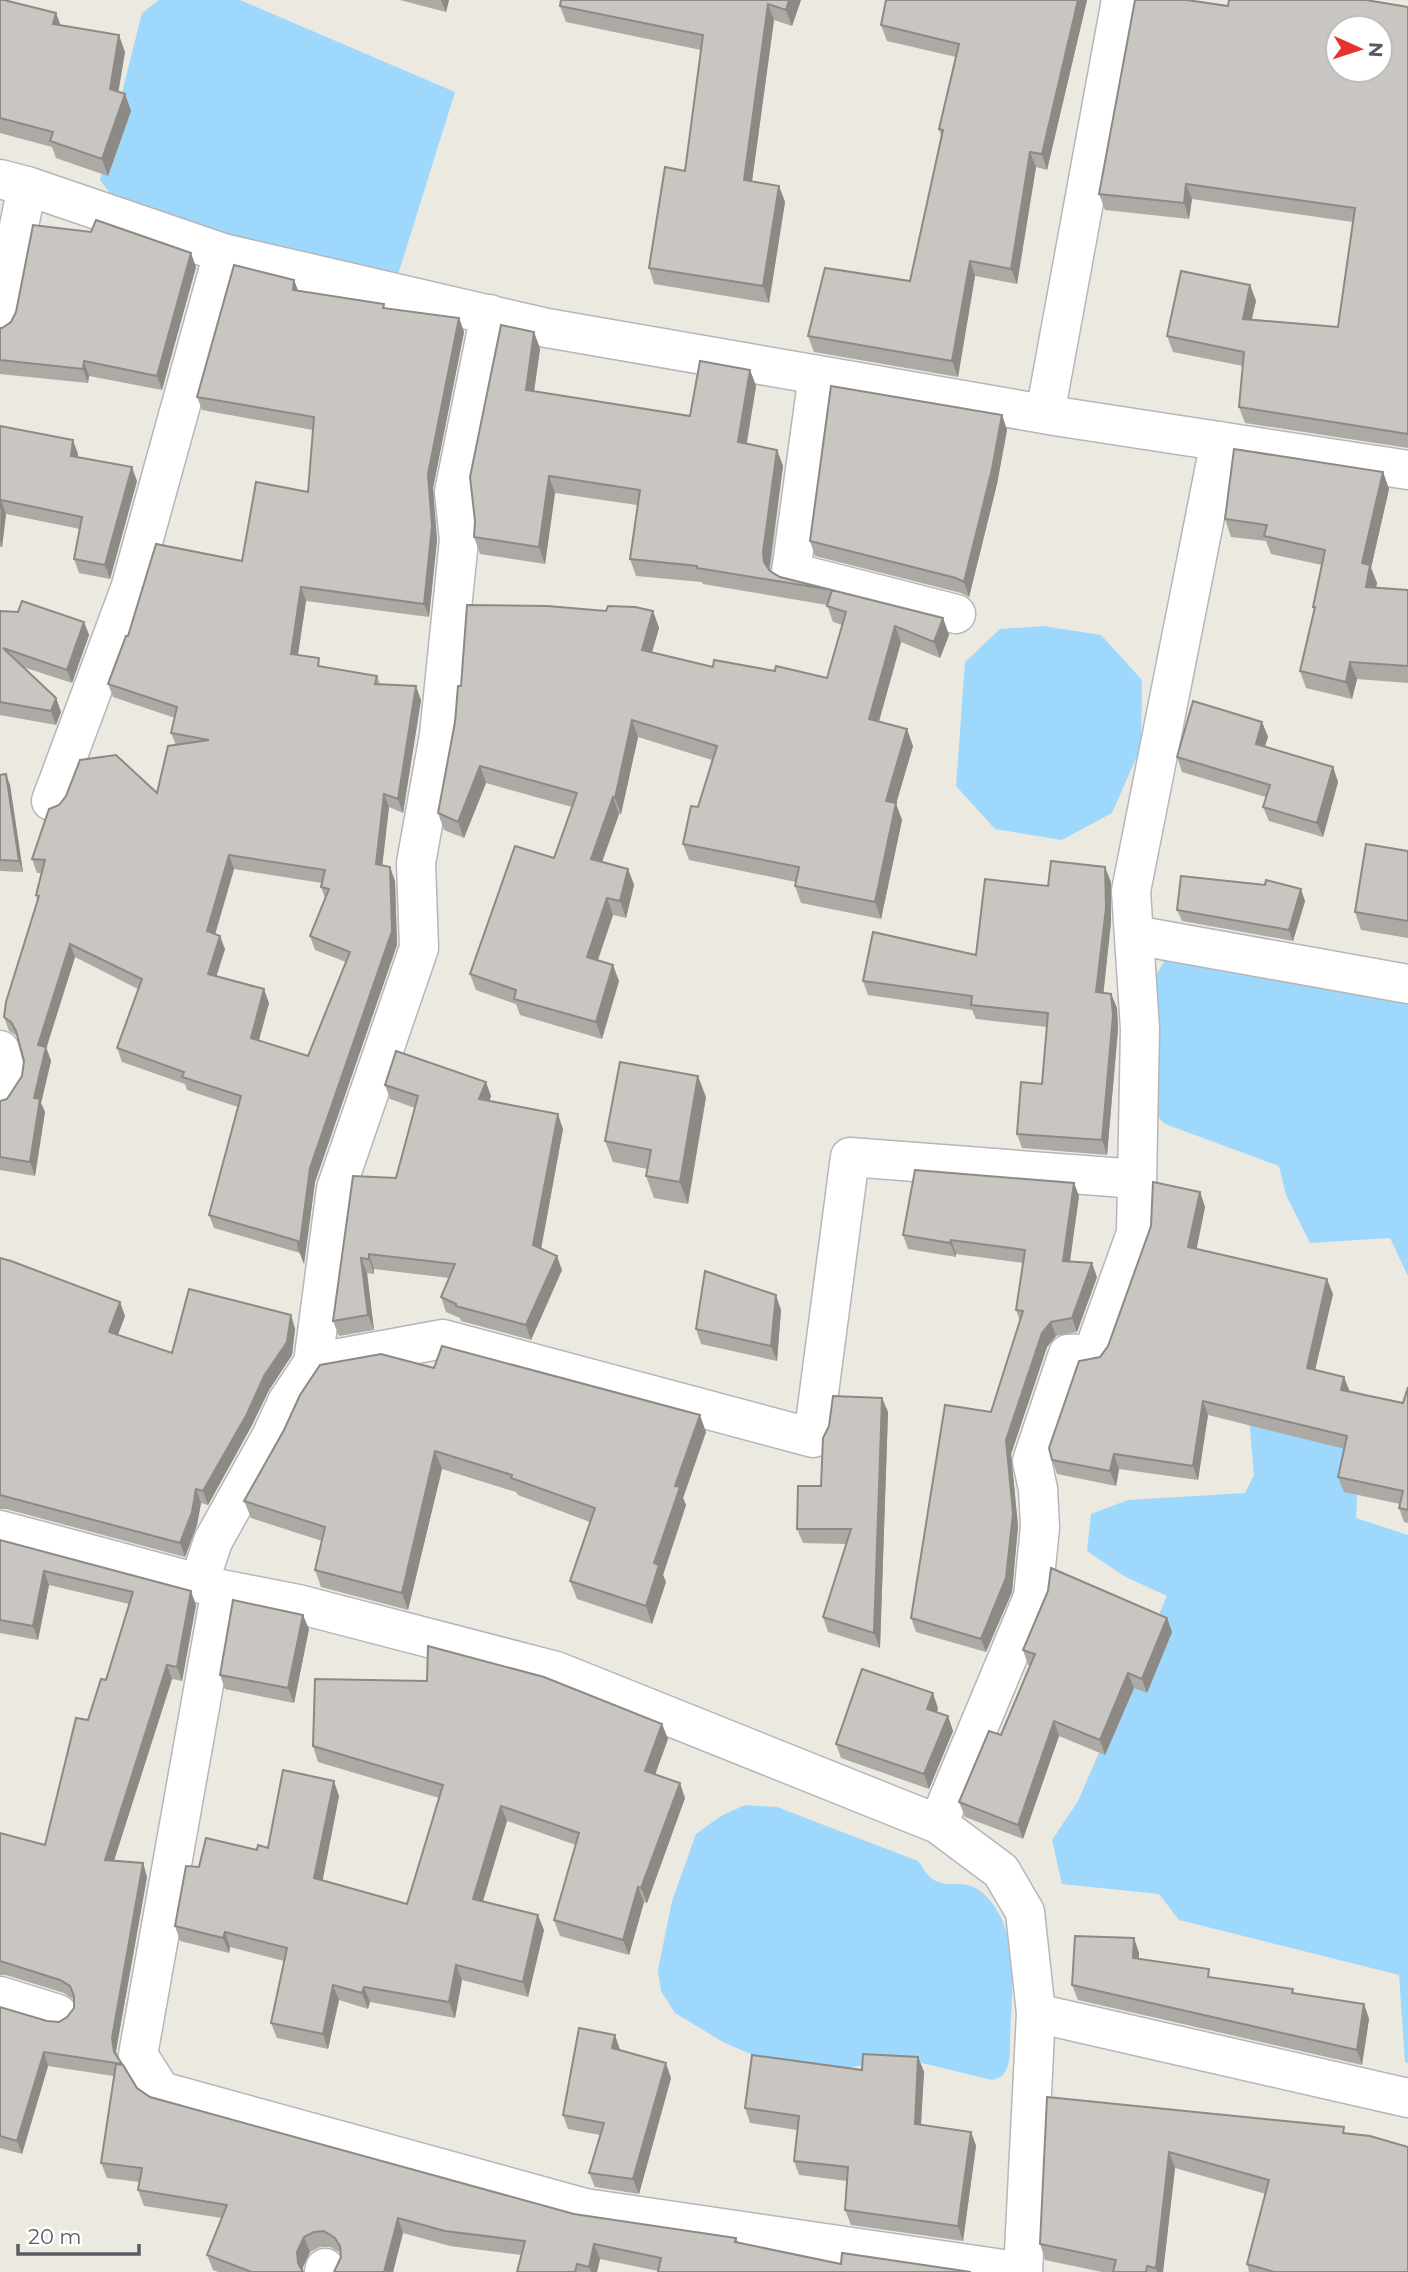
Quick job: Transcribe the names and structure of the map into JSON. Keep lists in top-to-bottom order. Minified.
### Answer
{"scale_bar":"20 m","north":"right"}
